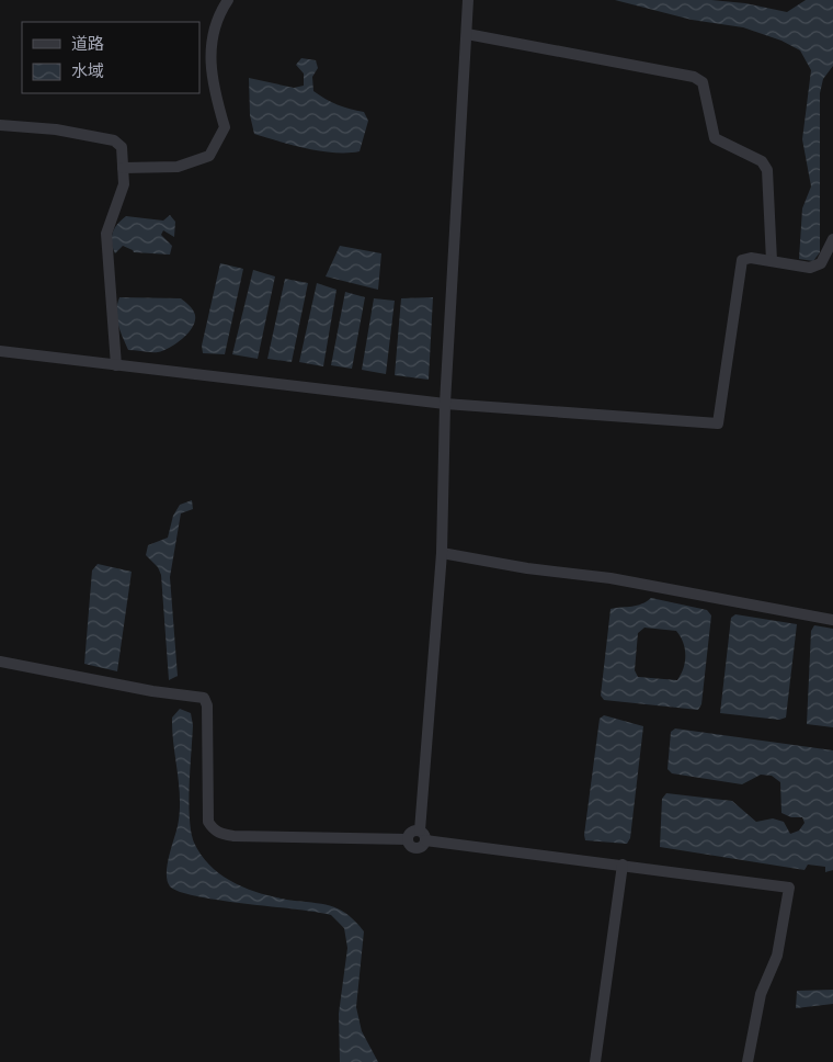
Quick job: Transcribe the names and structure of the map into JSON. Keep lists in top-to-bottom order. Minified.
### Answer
{"legend":["道路","水域"]}
